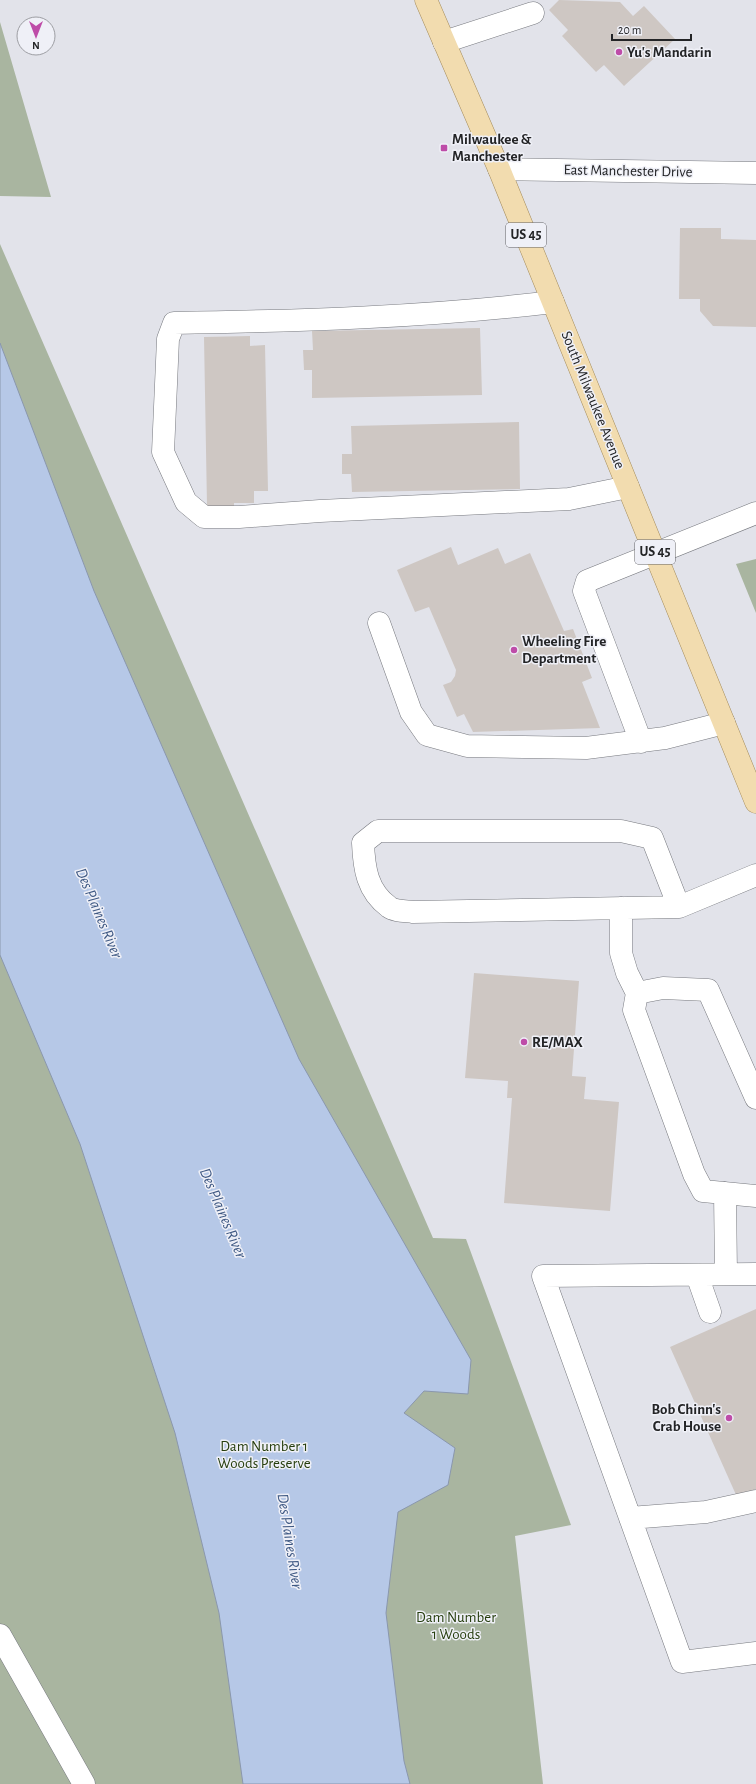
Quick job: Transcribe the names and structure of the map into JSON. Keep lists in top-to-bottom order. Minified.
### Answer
{"streets":{"main road":["US 45","South Milwaukee Avenue"],"street":["East Manchester Drive"]},"crossings":[["East Manchester Drive","South Milwaukee Avenue"]],"water":["Des Plaines River"],"parks":["Dam Number 1 Woods Preserve","Dam Number 1 Woods"],"places":{"other":["Yu's Mandarin","Wheeling Fire Department","RE/MAX","Bob Chinn's Crab House"],"transit":["Milwaukee & Manchester"]},"scale_bar":"20 m","north":"bottom"}
